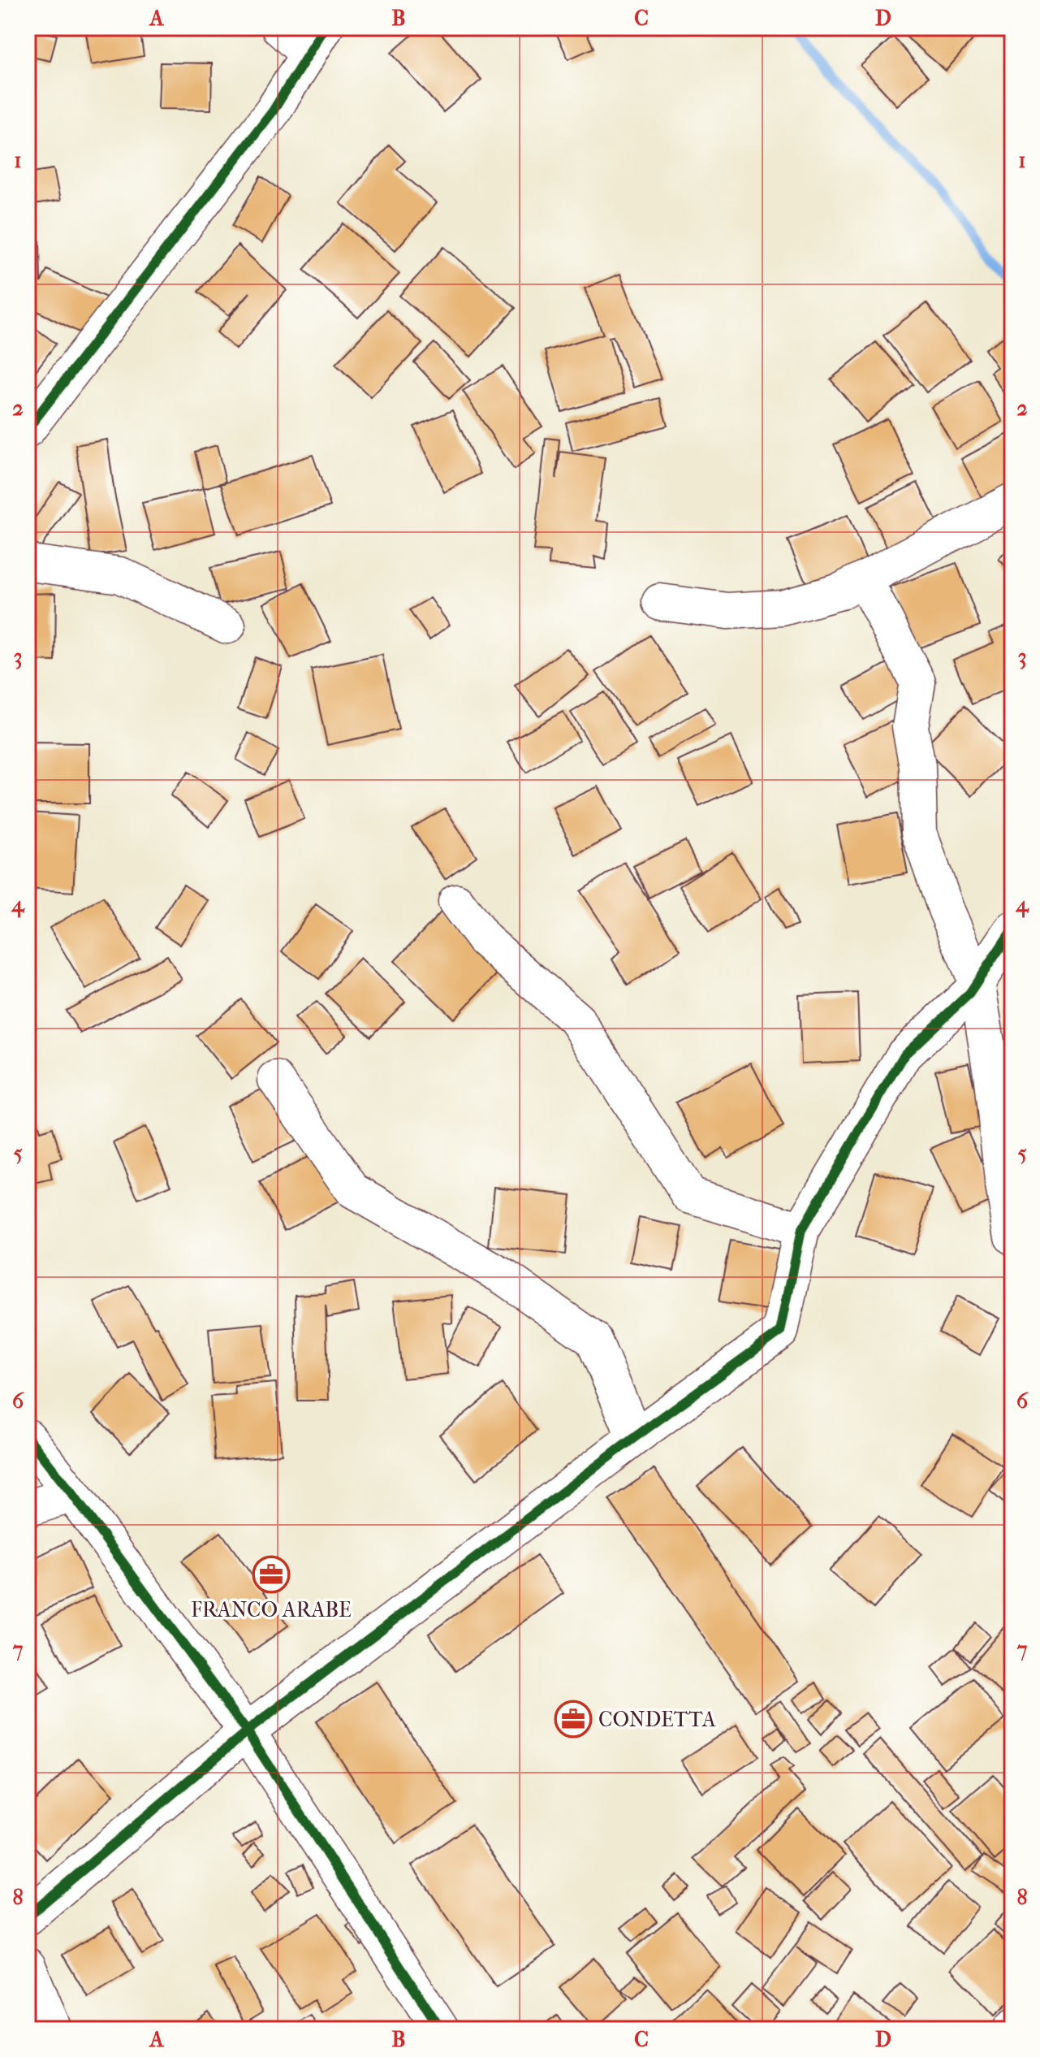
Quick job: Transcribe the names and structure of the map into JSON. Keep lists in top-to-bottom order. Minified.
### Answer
{"places":{"office":["FRANCO ARABE","CONDETTA"]},"grid":{"columns":["A","B","C","D"],"rows":["1","2","3","4","5","6","7","8"]}}
